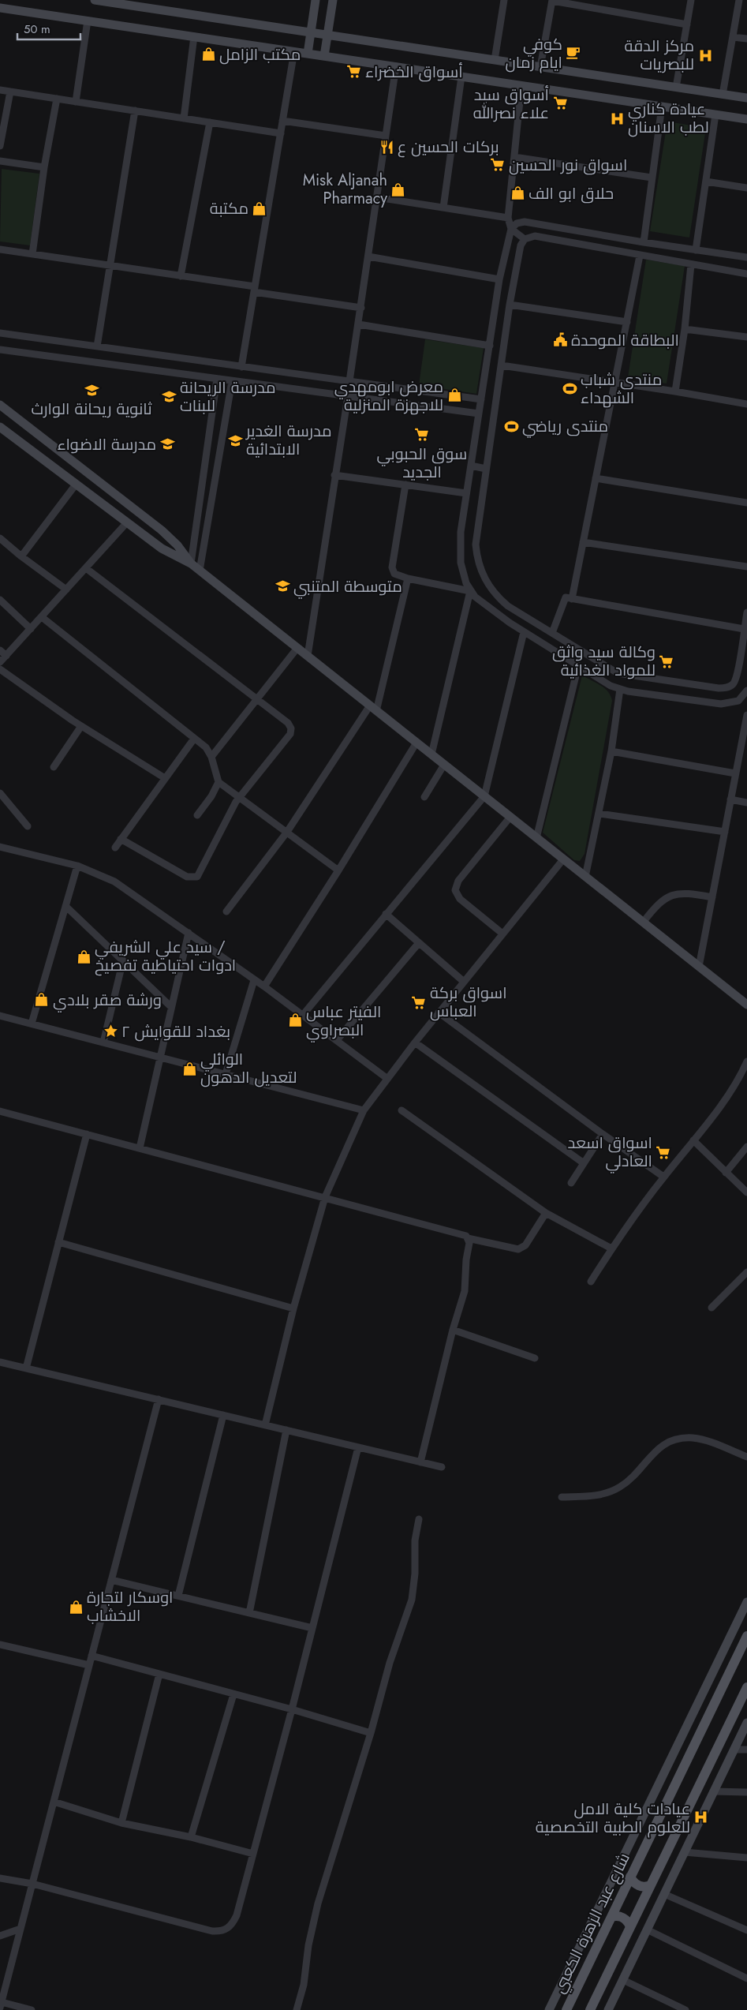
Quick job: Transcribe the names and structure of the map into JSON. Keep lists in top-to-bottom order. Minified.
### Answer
{"streets":{"main road":["شارع عبد الزهرة الكعبي"]},"places":{"cafe":["كوفي ايام زمان"],"shop":["مكتب الزامل","Misk Aljanah Pharmacy","حلاق ابو الف","مكتبة","معرض ابومهدي للاجهزة المنزلية","سيد علي الشريفي / ادوات احتياطية تفصيخ","ورشة صقر بلادي","الفيتر عباس البصراوي","الوائلي لتعديل الدهون","اوسكار لتجارة الاخشاب"],"hospital":["مركز الدقة للبصريات","عيادة كناري لطب الاسنان","عيادات كلية الامل للعلوم الطبية التخصصية"],"supermarket":["أسواق الخضراء","أسواق سيد علاء نصرالله","اسواق نور الحسين","سوق الحبوبي الجديد","وكالة سيد واثق للمواد الغذائية","اسواق بركة العباس","اسواق اسعد العادلي"],"restaurant":["بركات الحسين ع"],"public building":["البطاقة الموحدة"],"sports":["منتدى شباب الشهداء","منتدى رياضي"],"school or university":["ثانوية ريحانة الوارث","مدرسة الريحانة للبنات","مدرسة الغدير الابتدائية","مدرسة الاضواء","متوسطة المتنبي"],"place":["بغداد للقوايش ٢"]},"scale_bar":"50 m"}
